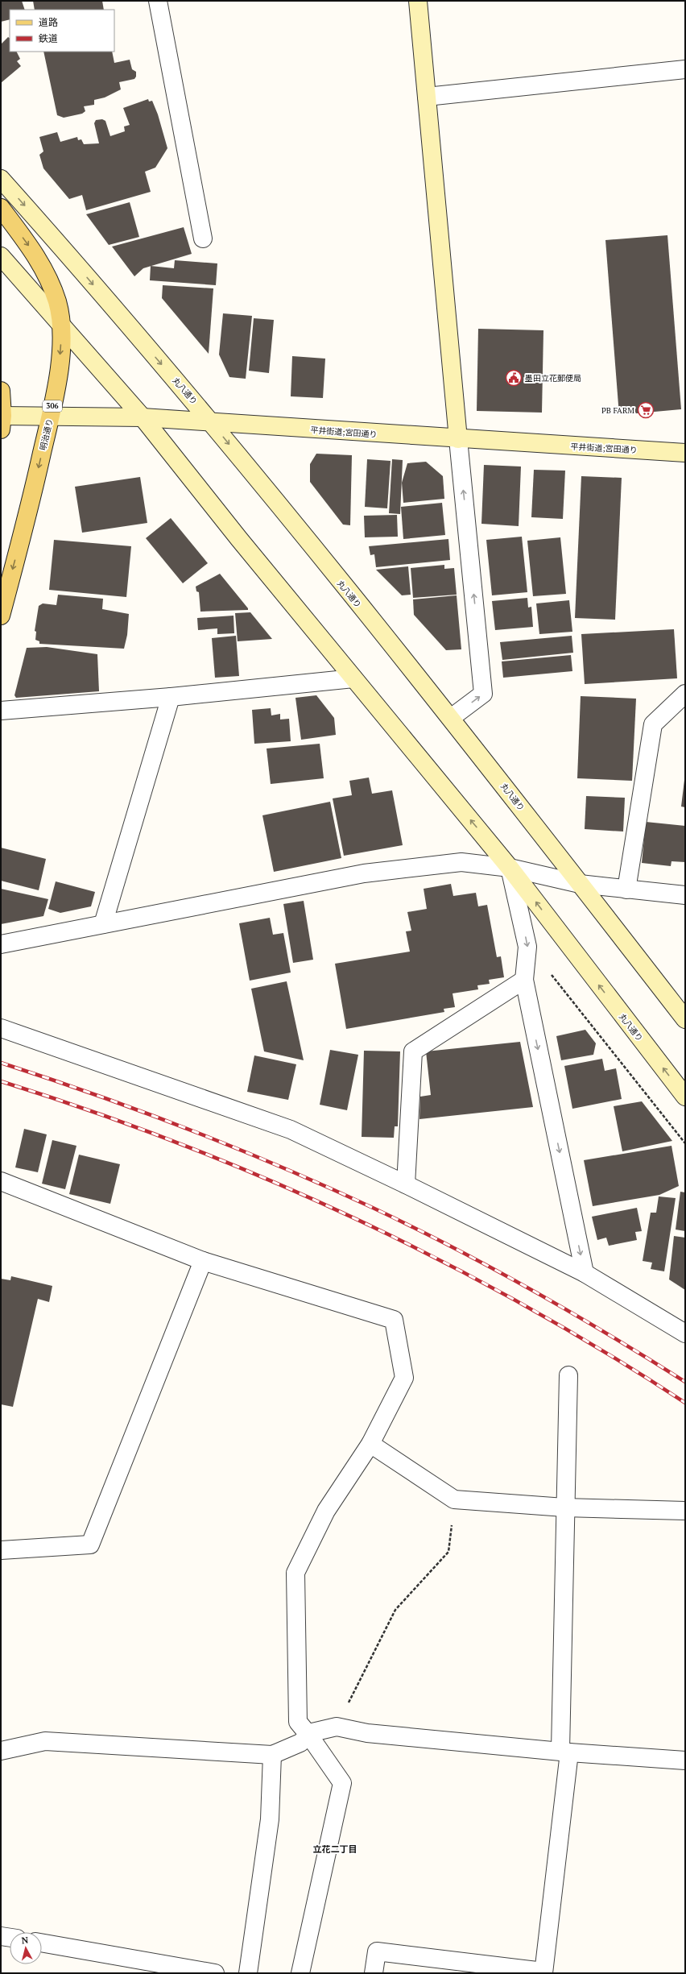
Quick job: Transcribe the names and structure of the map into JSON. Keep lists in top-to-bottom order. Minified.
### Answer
{"streets":{"main road":["丸八通り","306","平井街道;宮田通り","明治通り"]},"crossings":[["丸八通り","平井街道;宮田通り"],["丸八通り","明治通り"],["平井街道;宮田通り","明治通り"]],"one_way":["明治通り"],"districts":["立花二丁目"],"places":{"public building":["墨田立花郵便局"],"supermarket":["PB FARM"]},"legend":["道路","鉄道"],"north":"top"}
